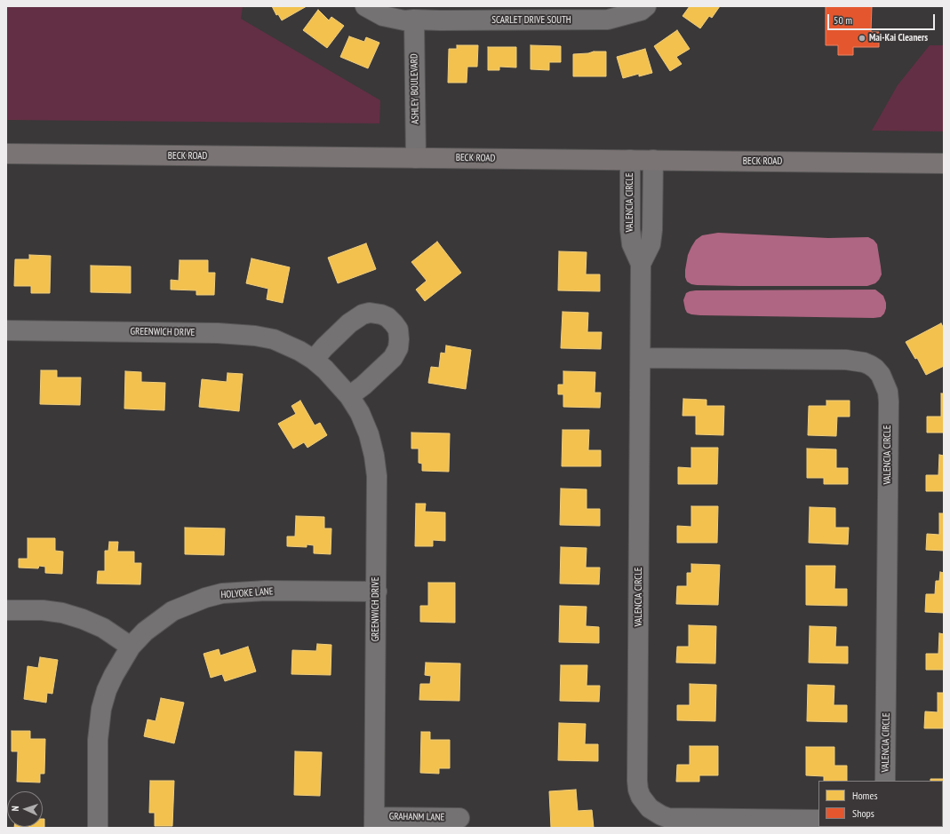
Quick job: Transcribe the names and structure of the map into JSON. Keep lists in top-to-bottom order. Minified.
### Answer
{"streets":{"main road":["BECK ROAD"],"street":["SCARLET DRIVE SOUTH","ASHLEY BOULEVARD","VALENCIA CIRCLE","GREENWICH DRIVE","HOLYOKE LANE","GRAHANM LANE"]},"crossings":[["SCARLET DRIVE SOUTH","ASHLEY BOULEVARD"],["ASHLEY BOULEVARD","BECK ROAD"],["BECK ROAD","VALENCIA CIRCLE"],["GREENWICH DRIVE","HOLYOKE LANE"],["GREENWICH DRIVE","GRAHANM LANE"]],"places":["Mai-Kai Cleaners"],"legend":["Homes","Shops"],"scale_bar":"50 m","north":"left"}
